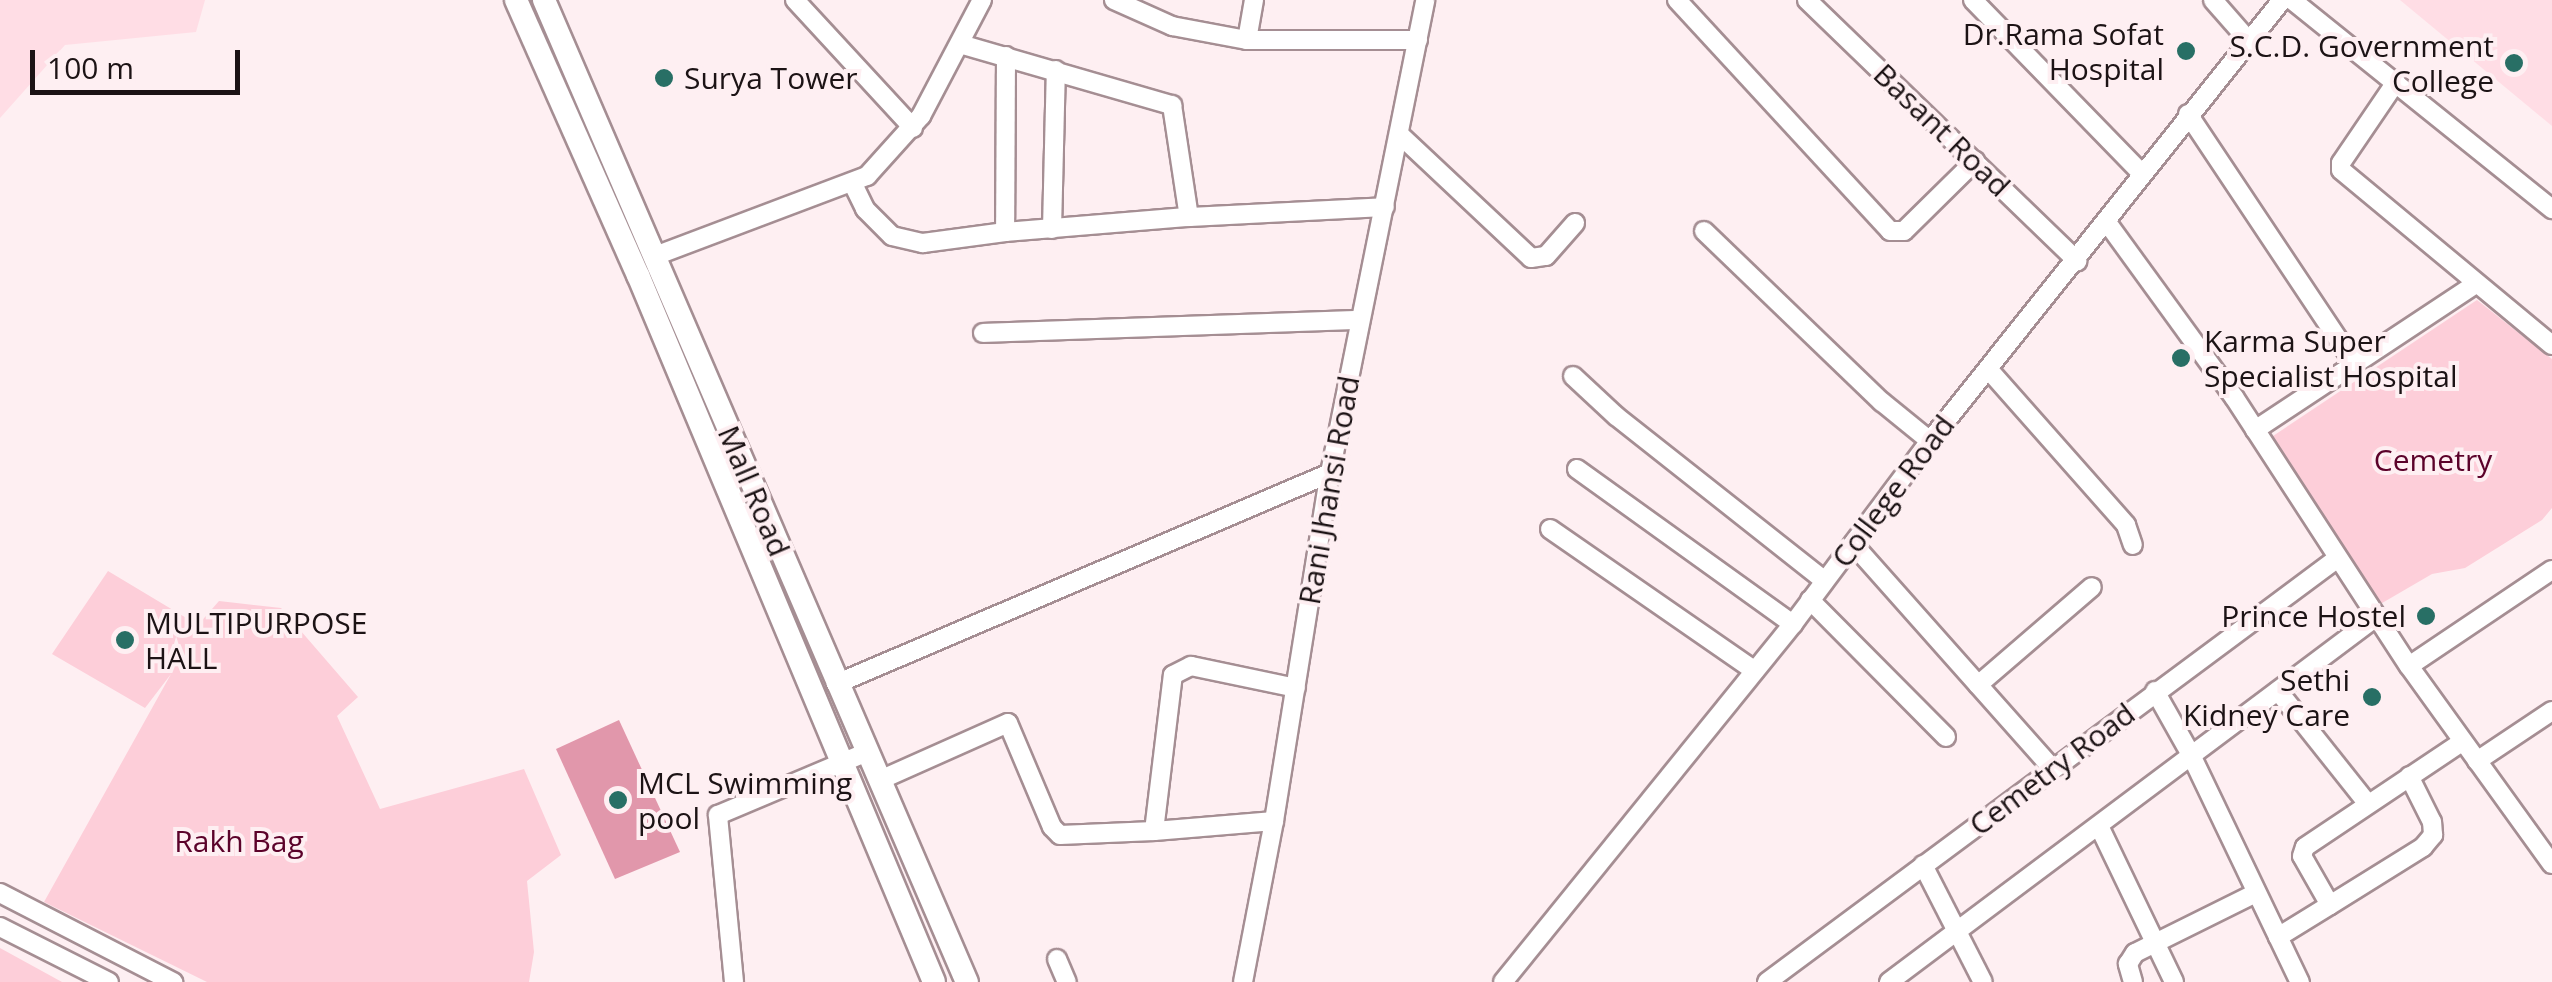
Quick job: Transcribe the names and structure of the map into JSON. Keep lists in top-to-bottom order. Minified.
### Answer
{"streets":{"main road":["Mall Road"],"street":["Basant Road","Rani Jhansi Road","College Road","Cemetry Road"]},"crossings":[["Basant Road","College Road"]],"parks":["Cemetry","Rakh Bag"],"places":["Dr.Rama Sofat Hospital","S.C.D. Government College","Surya Tower","Karma Super Specialist Hospital","Prince Hostel","MULTIPURPOSE HALL","Sethi Kidney Care","MCL Swimming pool"],"scale_bar":"100 m"}
